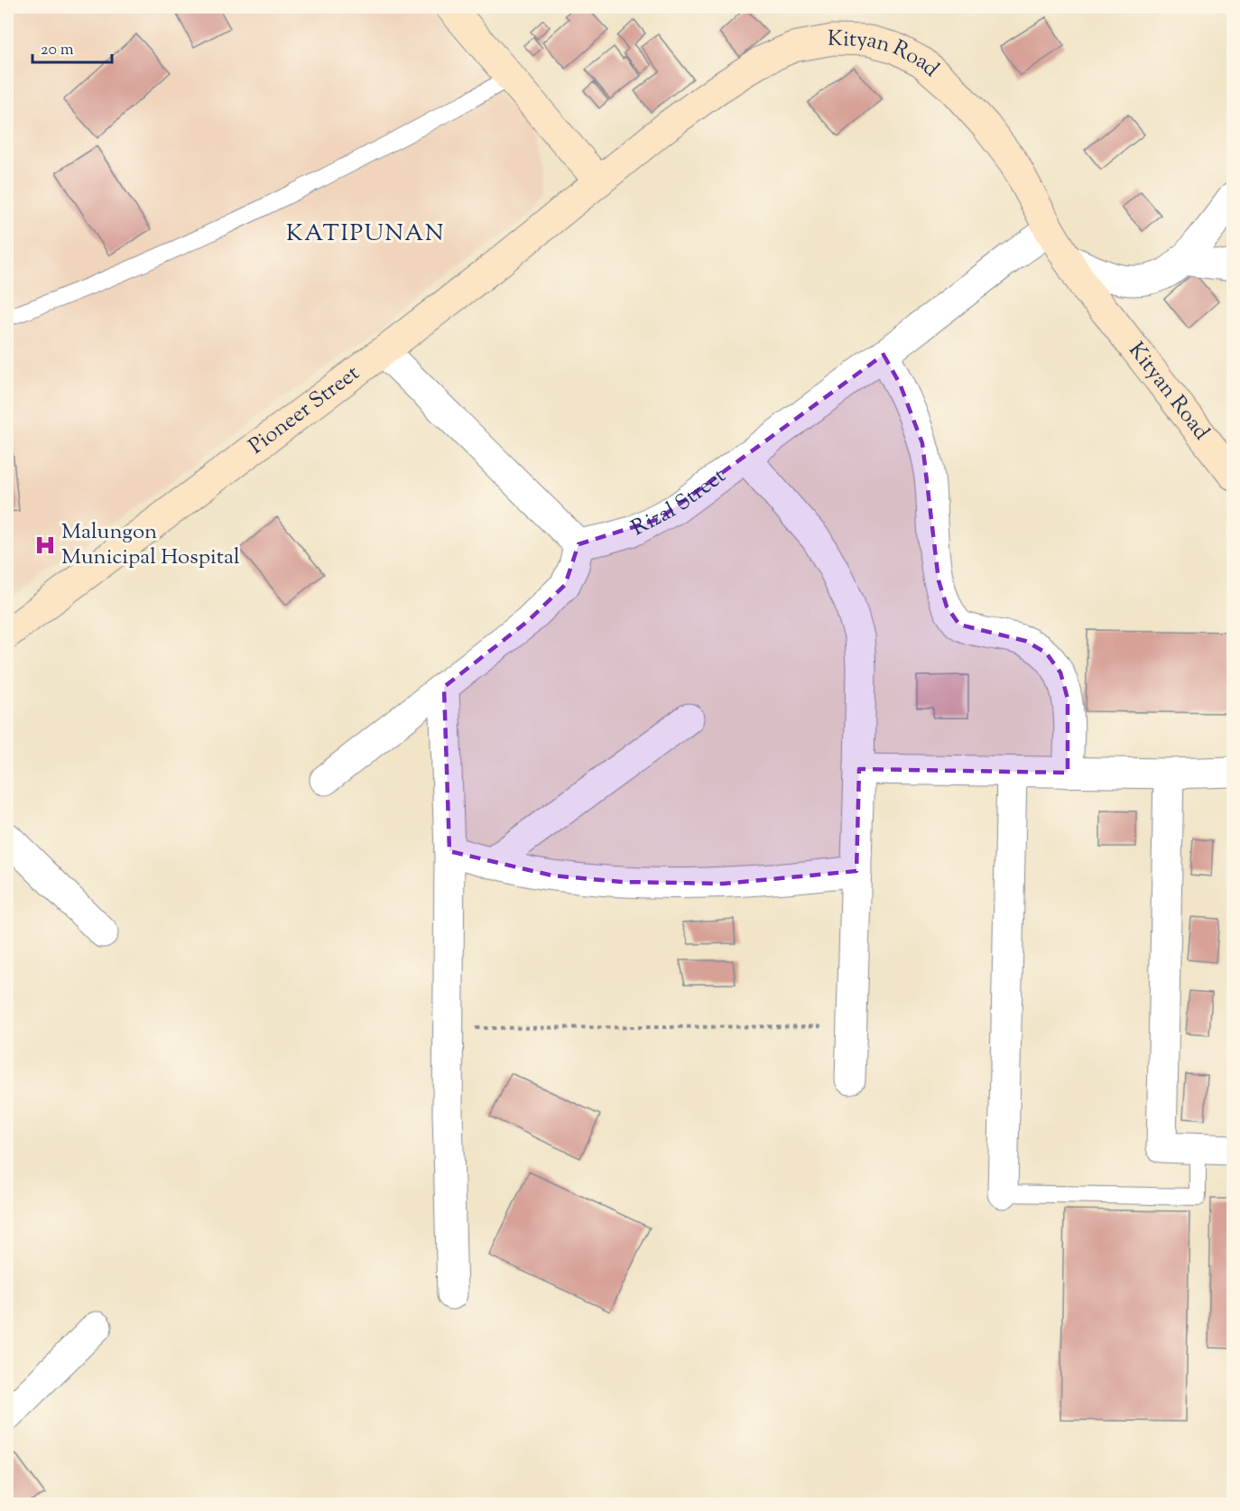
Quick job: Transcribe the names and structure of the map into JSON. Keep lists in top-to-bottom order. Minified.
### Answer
{"streets":{"street":["Kityan Road","Pioneer Street","Rizal Street"]},"crossings":[["Kityan Road","Pioneer Street"],["Kityan Road","Rizal Street"]],"districts":["KATIPUNAN"],"places":{"hospital":["Malungon Municipal Hospital"]},"scale_bar":"20 m"}
